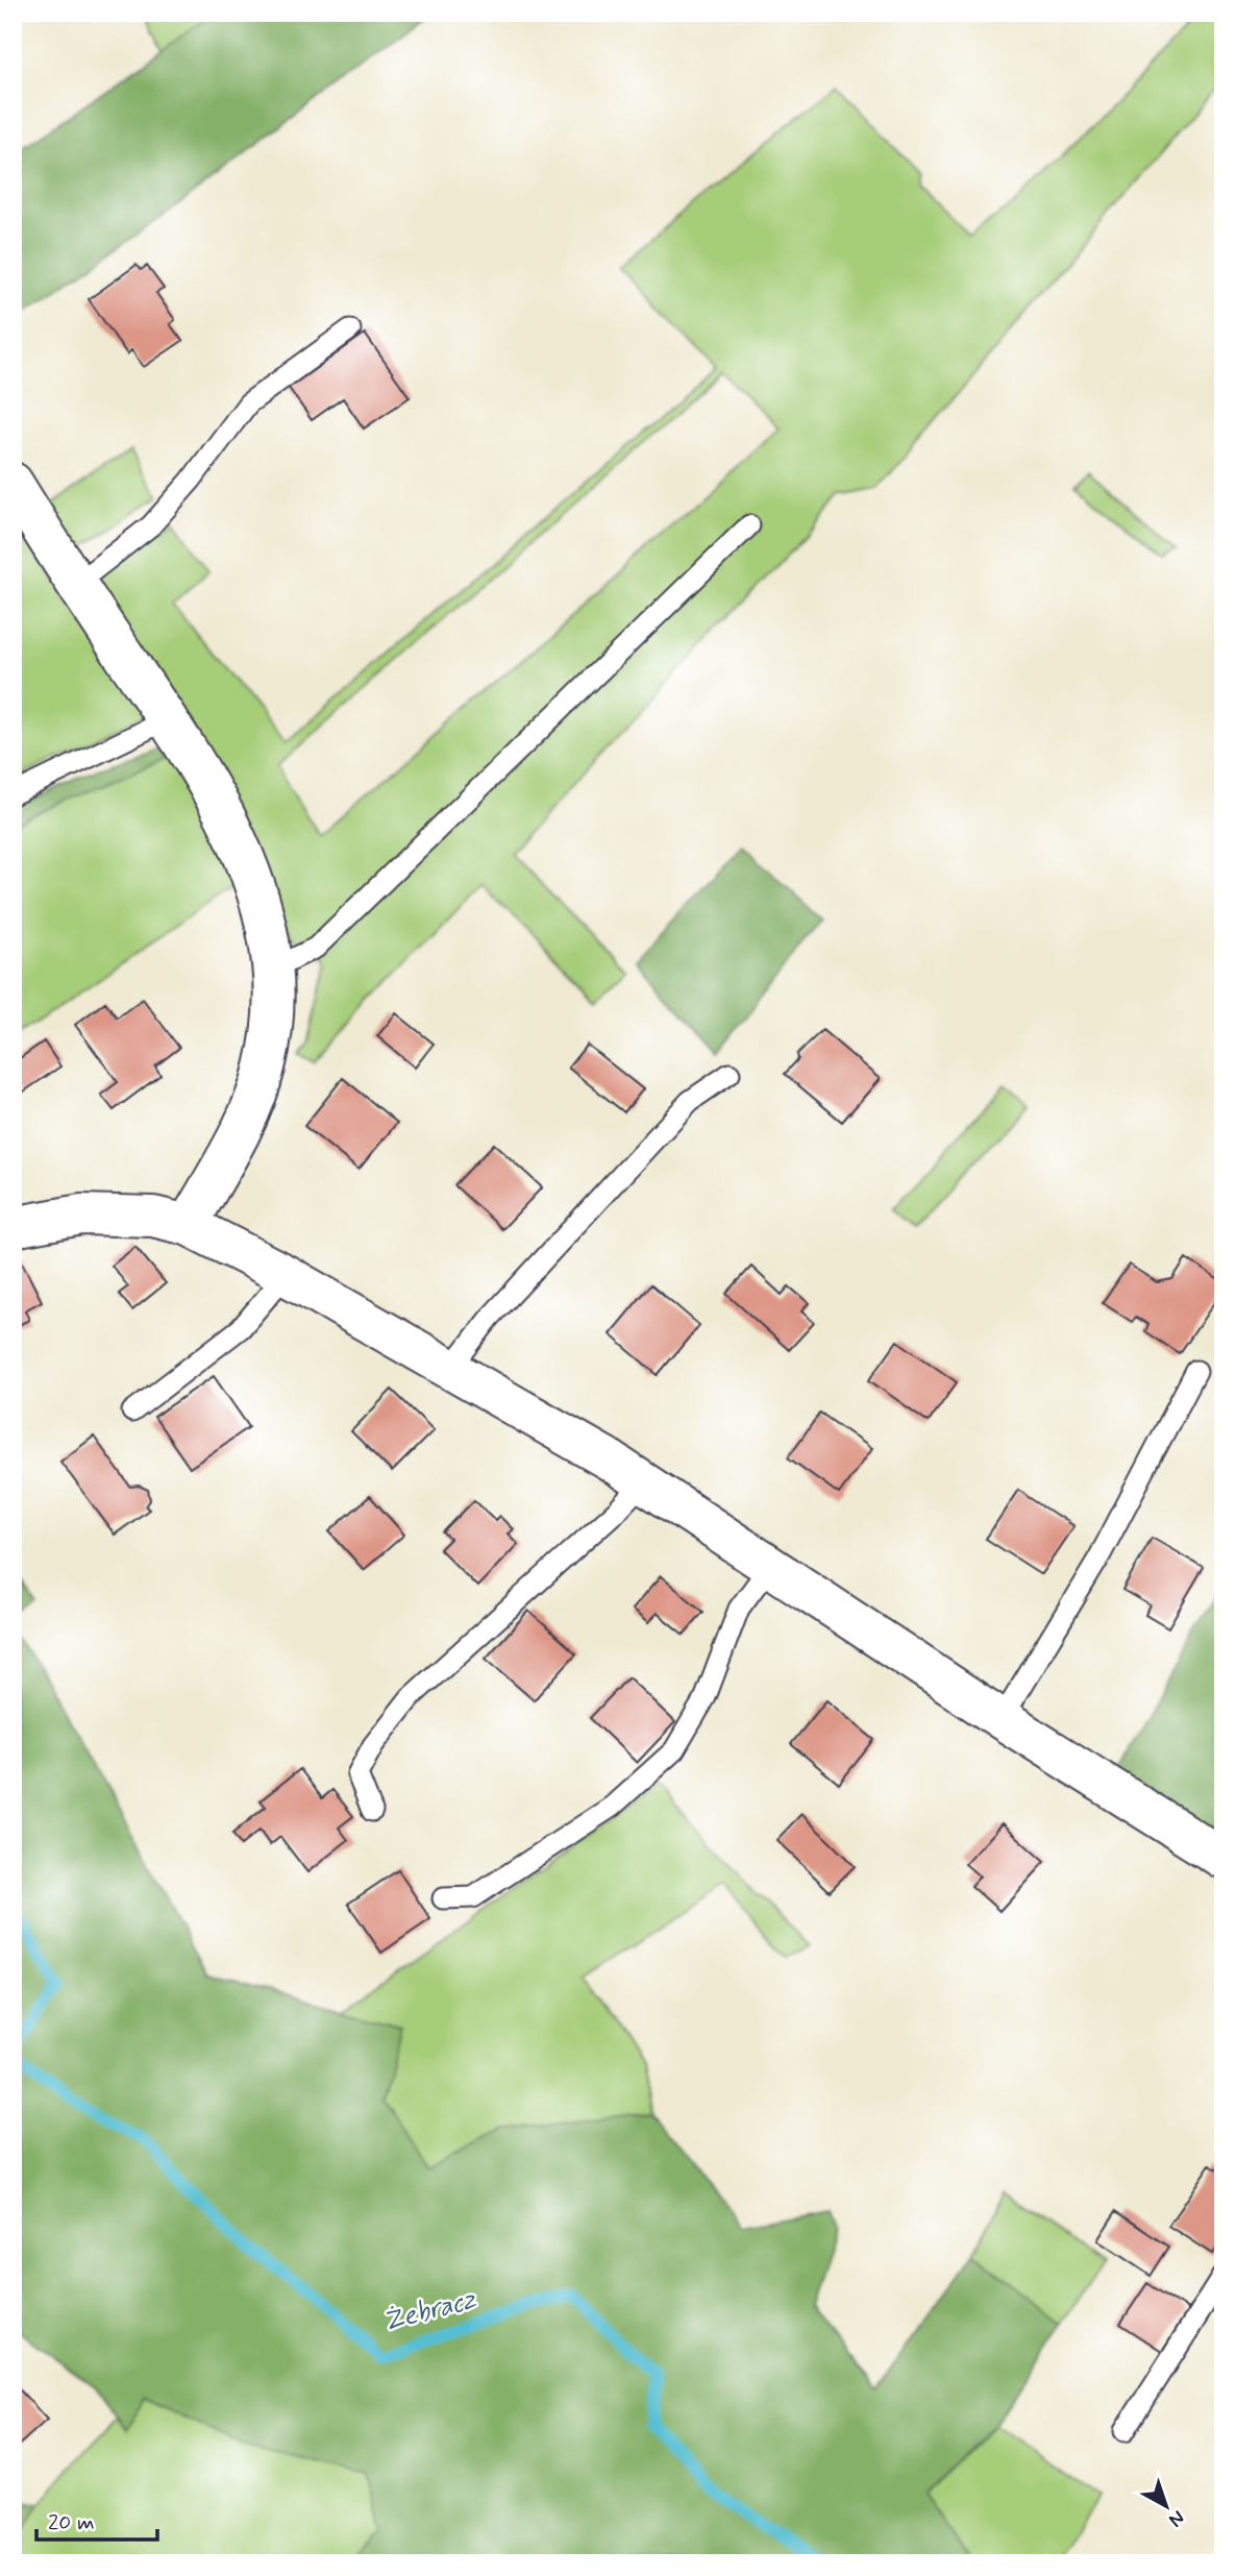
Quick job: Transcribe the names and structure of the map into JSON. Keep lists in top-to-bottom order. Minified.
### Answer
{"water":["Żebracz"],"scale_bar":"20 m","north":"bottom right"}
